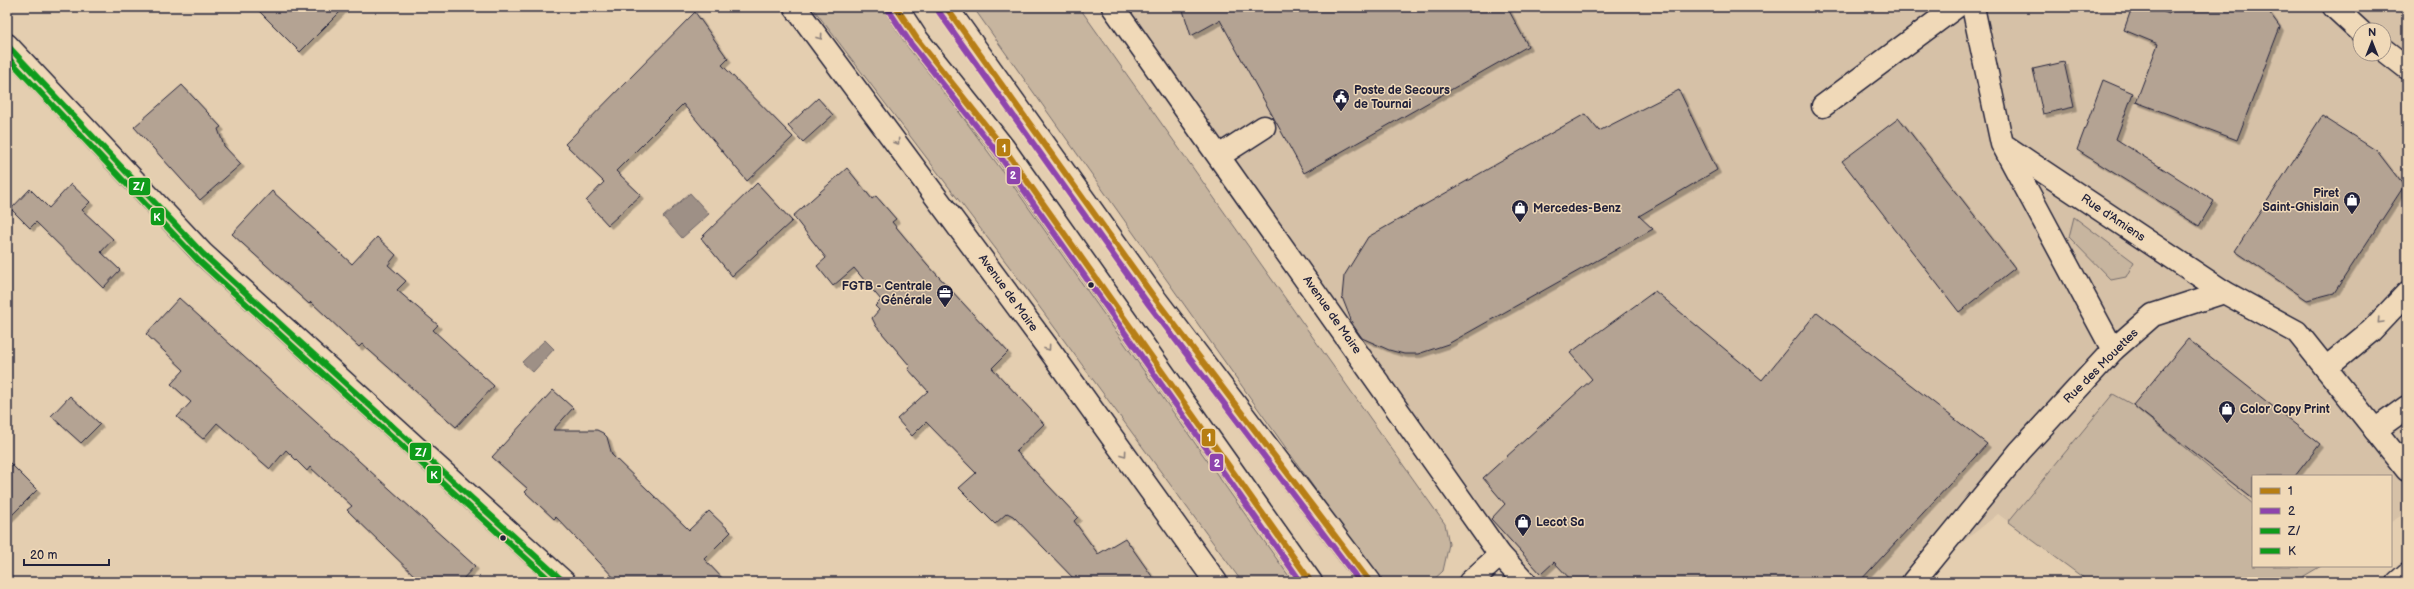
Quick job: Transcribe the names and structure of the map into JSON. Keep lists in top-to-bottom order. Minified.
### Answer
{"streets":{"street":["Rue d'Amiens","Avenue de Maire","Rue des Mouettes"]},"crossings":[["Rue d'Amiens","Rue des Mouettes"]],"places":{"public building":["Poste de Secours de Tournai"],"shop":["Piret Saint-Ghislain","Mercedes-Benz","Color Copy Print","Lecot Sa"],"office":["FGTB - Centrale Générale"]},"lines":["transit line 1","transit line 2","transit line Z/","transit line K"],"legend":["1","2","Z/","K"],"scale_bar":"20 m","north":"top"}
